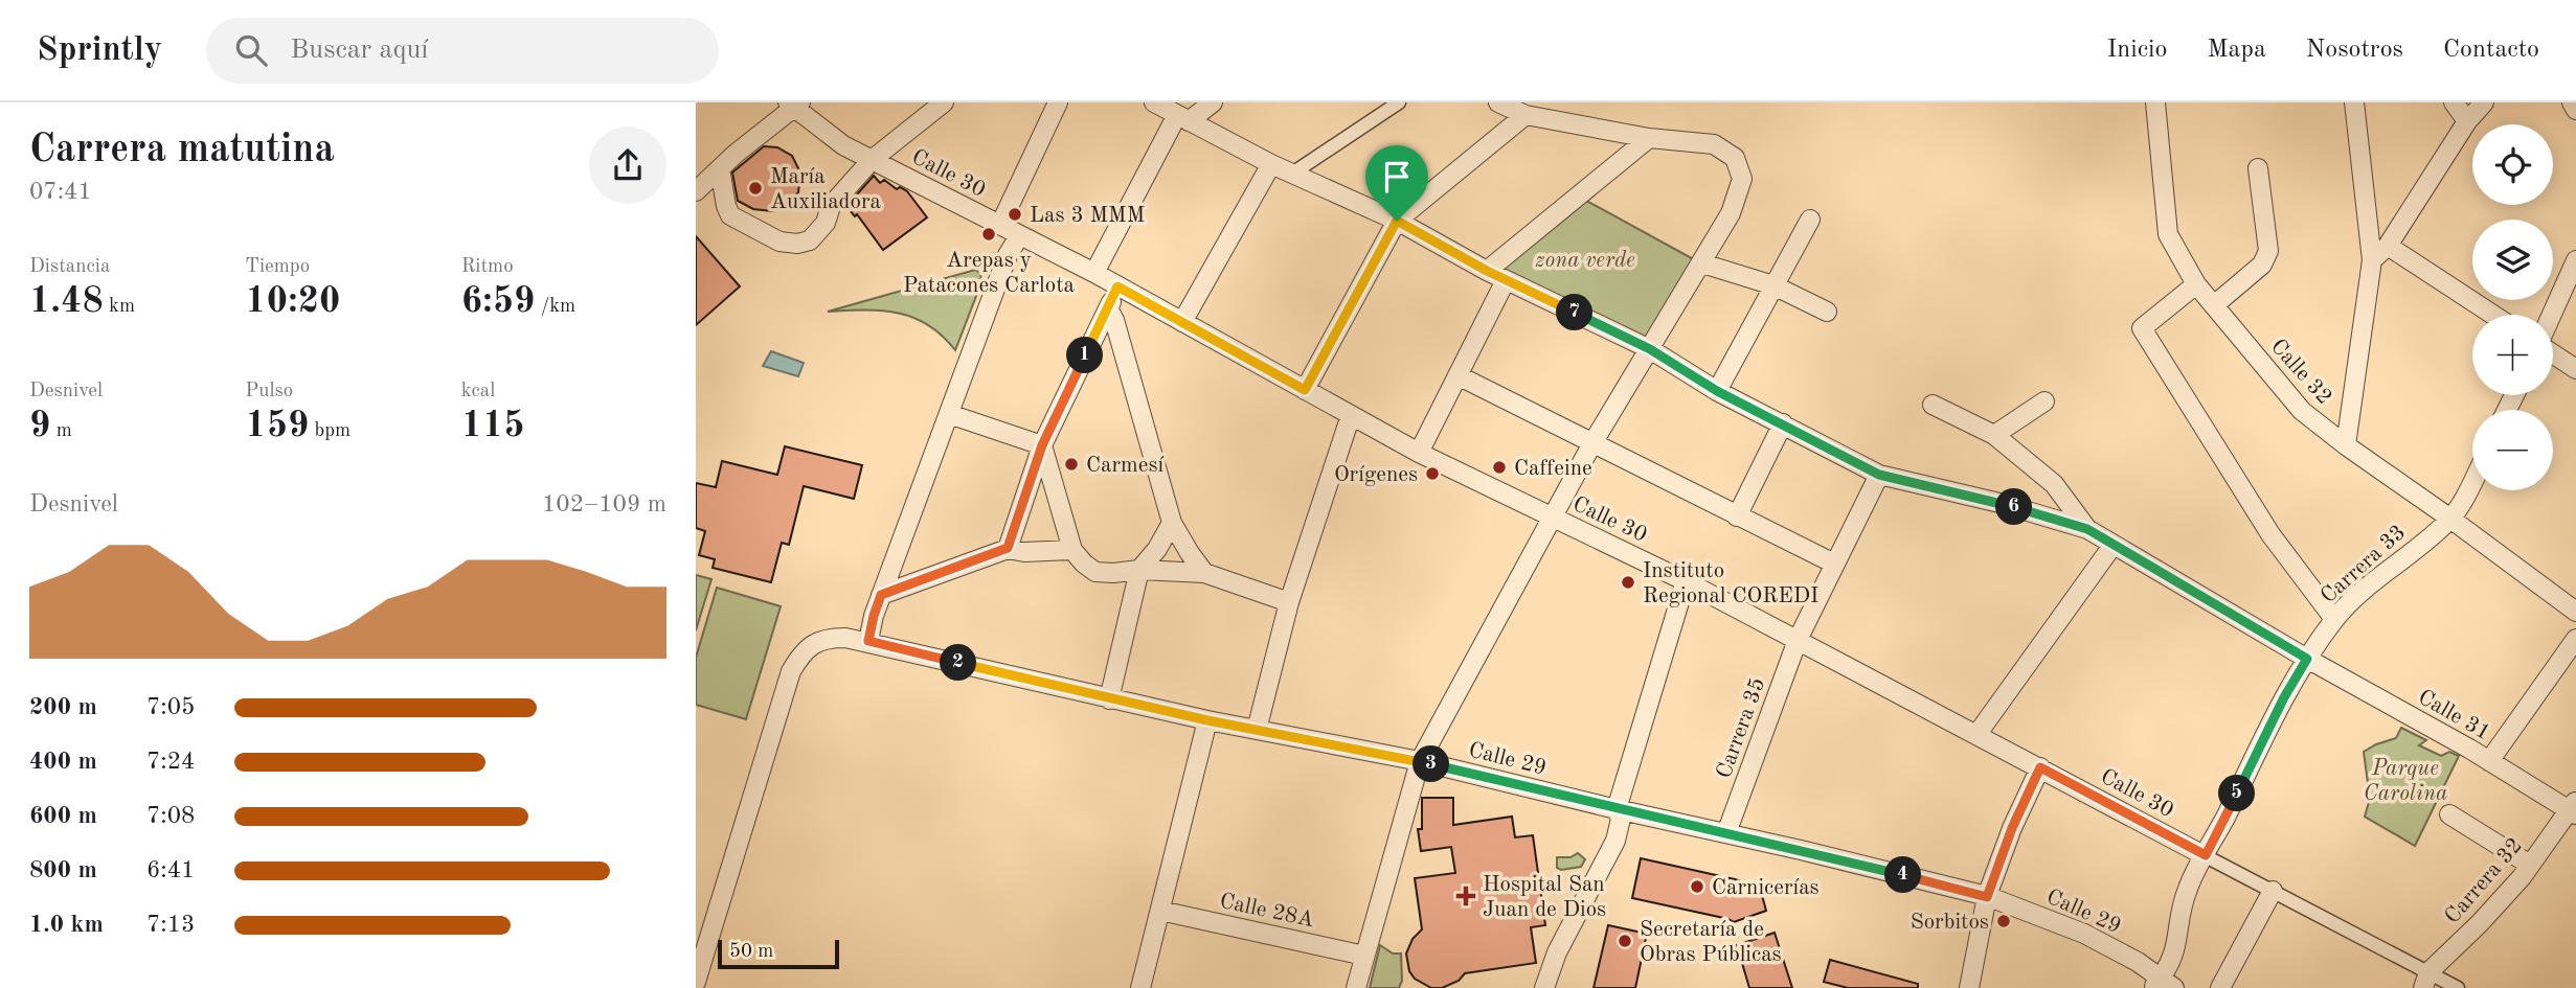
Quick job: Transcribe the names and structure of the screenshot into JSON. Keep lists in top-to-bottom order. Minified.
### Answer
{"streets":{"street":["Calle 30","Calle 32","Carrera 33","Calle 31","Carrera 35","Calle 29","Carrera 32","Calle 28A"]},"crossings":[["Calle 30","Carrera 33"],["Calle 30","Carrera 35"],["Calle 30","Carrera 32"],["Calle 32","Carrera 33"],["Carrera 33","Calle 31"],["Carrera 33","Calle 29"],["Calle 31","Carrera 32"],["Carrera 35","Calle 29"]],"parks":["zona verde","Parque Carolina"],"places":{"other":["María Auxiliadora","Las 3 MMM","Arepas y Patacones Carlota","Carmesí","Caffeine","Orígenes","Instituto Regional COREDI","Carnicerías","Sorbitos","Secretaría de Obras Públicas"],"health":["Hospital San Juan de Dios"]},"scale_bar":"50 m","page":{"header":"Sprintly","search":"Buscar aquí","nav":["Inicio","Mapa","Nosotros","Contacto"],"heading":["Carrera matutina","07:41"],"map_buttons":["+","−"],"stats":[["Distancia","1.48 km"],["Tiempo","10:20"],["Ritmo","6:59 /km"],["Desnivel","9 m"],["Pulso","159 bpm"],["kcal","115"]],"pins":["7","1","6","2","3","5","4"],"chart":["Desnivel","102–109 m"],"list":[{"name":"200 m","note":"7:05"},{"name":"400 m","note":"7:24"},{"name":"600 m","note":"7:08"},{"name":"800 m","note":"6:41"},{"name":"1.0 km","note":"7:13"}],"scale":"50 m"}}
